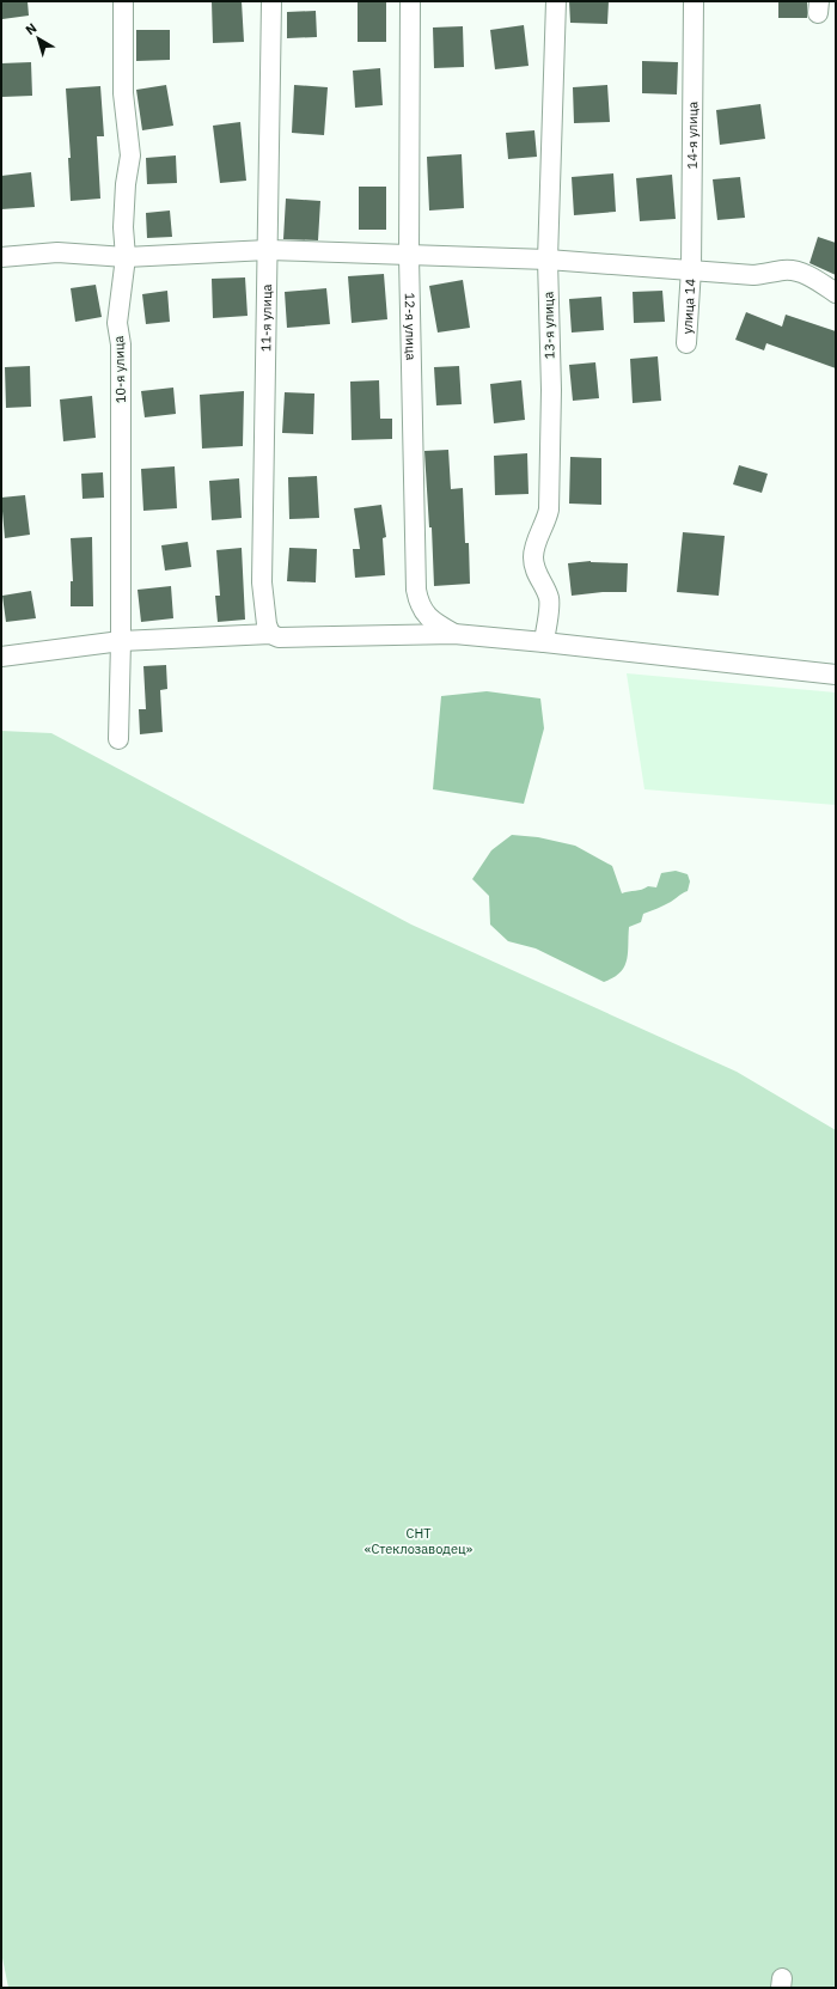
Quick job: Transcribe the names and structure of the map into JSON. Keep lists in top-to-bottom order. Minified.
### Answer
{"streets":{"street":["14-я улица","улица 14","11-я улица","13-я улица","12-я улица","10-я улица"]},"crossings":[["14-я улица","улица 14"]],"parks":["СНТ «Стеклозаводец»"],"north":"top left"}
